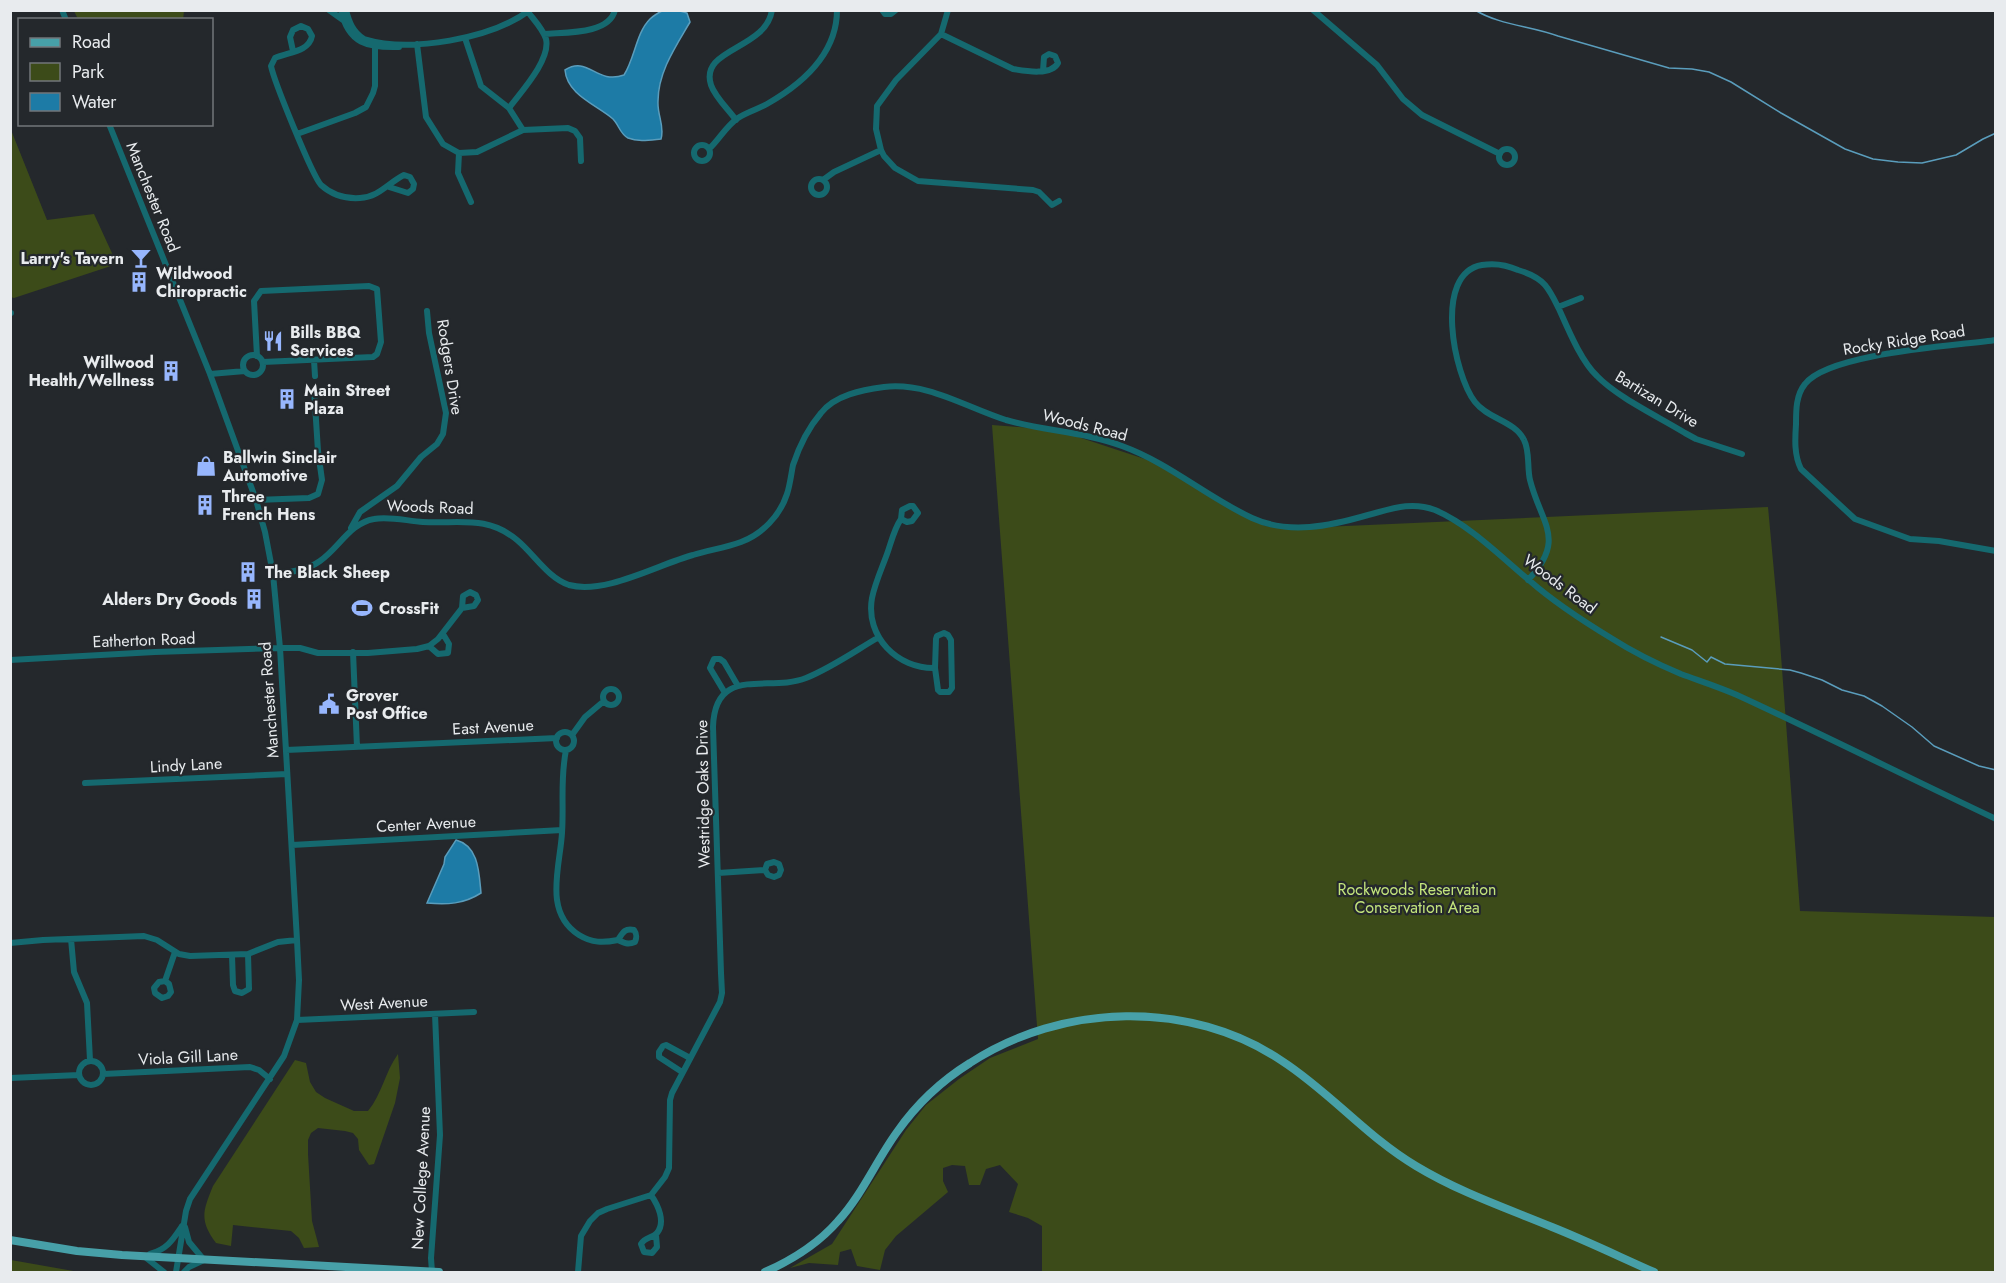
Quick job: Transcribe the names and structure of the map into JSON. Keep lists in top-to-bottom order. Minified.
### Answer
{"streets":{"street":["Manchester Road","Rocky Ridge Road","Rodgers Drive","Bartizan Drive","Woods Road","Eatherton Road","East Avenue","Lindy Lane","Westridge Oaks Drive","Center Avenue","West Avenue","Viola Gill Lane","New College Avenue"]},"crossings":[["Manchester Road","Woods Road"],["Manchester Road","Eatherton Road"],["Manchester Road","East Avenue"],["Manchester Road","Lindy Lane"],["Manchester Road","Center Avenue"],["Manchester Road","West Avenue"],["Manchester Road","Viola Gill Lane"],["Rodgers Drive","Woods Road"],["Bartizan Drive","Woods Road"],["West Avenue","New College Avenue"]],"parks":["Rockwoods Reservation Conservation Area"],"places":{"bar":["Larry's Tavern"],"building":["Wildwood Chiropractic","Willwood Health/Wellness","Main Street Plaza","Three French Hens","The Black Sheep","Alders Dry Goods"],"restaurant":["Bills BBQ Services"],"shop":["Ballwin Sinclair Automotive"],"sports":["CrossFit"],"public building":["Grover Post Office"]},"legend":["Road","Park","Water"]}
